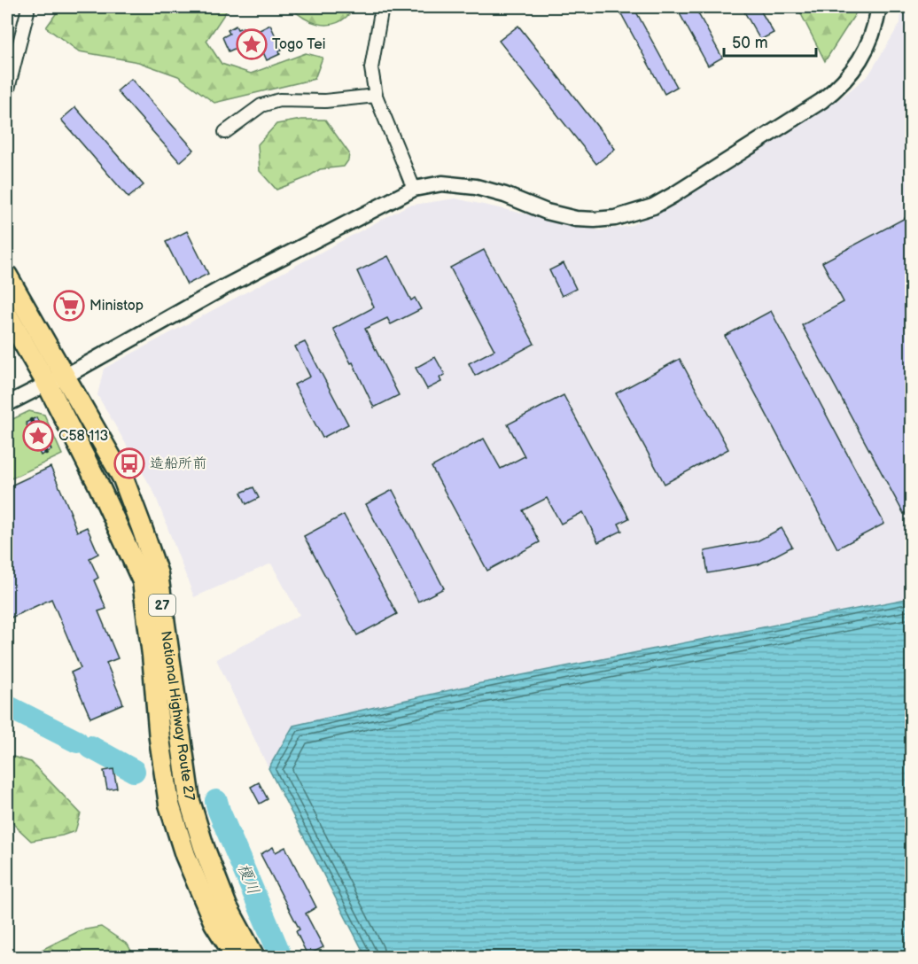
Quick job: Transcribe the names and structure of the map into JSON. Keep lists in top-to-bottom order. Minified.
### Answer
{"streets":{"highway":["27","National Highway Route 27"]},"water":["榎川"],"places":{"place":["Togo Tei","C58 113"],"supermarket":["Ministop"],"bus stop":["造船所前"]},"scale_bar":"50 m"}
